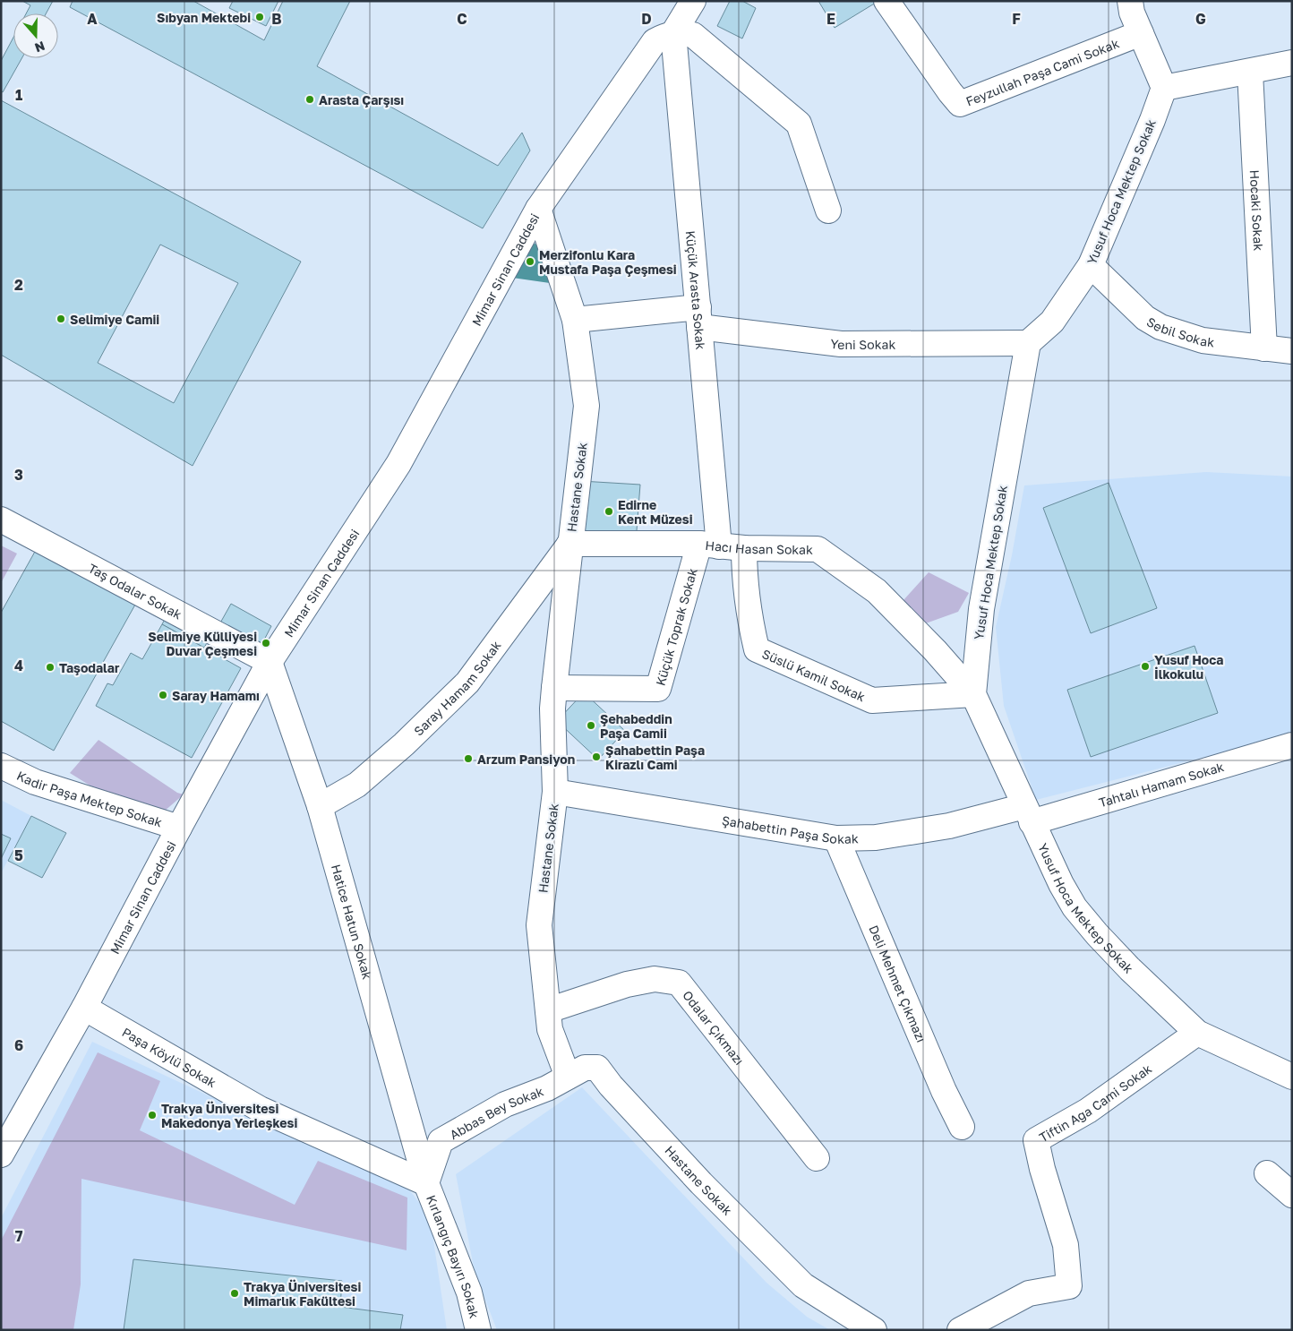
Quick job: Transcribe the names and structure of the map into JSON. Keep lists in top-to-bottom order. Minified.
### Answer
{"streets":{"street":["Feyzullah Paşa Cami Sokak","Yusuf Hoca Mektep Sokak","Hocaki Sokak","Mimar Sinan Caddesi","Küçük Arasta Sokak","Sebil Sokak","Yeni Sokak","Hastane Sokak","Hacı Hasan Sokak","Taş Odalar Sokak","Küçük Toprak Sokak","Süslü Kamil Sokak","Saray Hamam Sokak","Tahtalı Hamam Sokak","Kadir Paşa Mektep Sokak","Şahabettin Paşa Sokak","Hatice Hatun Sokak","Deli Mehmet Çıkmazı","Odalar Çıkmazı","Paşa Köylü Sokak","Tiftin Ağa Cami Sokak","Abbas Bey Sokak","Kırlangıç Bayırı Sokak"]},"crossings":[["Yusuf Hoca Mektep Sokak","Sebil Sokak"],["Yusuf Hoca Mektep Sokak","Yeni Sokak"],["Yusuf Hoca Mektep Sokak","Hacı Hasan Sokak"],["Yusuf Hoca Mektep Sokak","Süslü Kamil Sokak"],["Yusuf Hoca Mektep Sokak","Tahtalı Hamam Sokak"],["Yusuf Hoca Mektep Sokak","Şahabettin Paşa Sokak"],["Yusuf Hoca Mektep Sokak","Tiftin Ağa Cami Sokak"],["Hocaki Sokak","Sebil Sokak"],["Mimar Sinan Caddesi","Küçük Arasta Sokak"],["Mimar Sinan Caddesi","Hastane Sokak"],["Mimar Sinan Caddesi","Taş Odalar Sokak"],["Mimar Sinan Caddesi","Kadir Paşa Mektep Sokak"],["Mimar Sinan Caddesi","Hatice Hatun Sokak"],["Mimar Sinan Caddesi","Paşa Köylü Sokak"],["Küçük Arasta Sokak","Yeni Sokak"],["Küçük Arasta Sokak","Hacı Hasan Sokak"],["Küçük Arasta Sokak","Küçük Toprak Sokak"],["Yeni Sokak","Hastane Sokak"],["Hastane Sokak","Hacı Hasan Sokak"],["Hastane Sokak","Küçük Toprak Sokak"],["Hastane Sokak","Saray Hamam Sokak"],["Hastane Sokak","Şahabettin Paşa Sokak"],["Hastane Sokak","Odalar Çıkmazı"],["Hastane Sokak","Abbas Bey Sokak"],["Hacı Hasan Sokak","Küçük Toprak Sokak"],["Hacı Hasan Sokak","Süslü Kamil Sokak"],["Hacı Hasan Sokak","Saray Hamam Sokak"],["Taş Odalar Sokak","Hatice Hatun Sokak"],["Saray Hamam Sokak","Hatice Hatun Sokak"],["Tahtalı Hamam Sokak","Şahabettin Paşa Sokak"],["Şahabettin Paşa Sokak","Deli Mehmet Çıkmazı"],["Hatice Hatun Sokak","Paşa Köylü Sokak"],["Hatice Hatun Sokak","Abbas Bey Sokak"],["Hatice Hatun Sokak","Kırlangıç Bayırı Sokak"],["Paşa Köylü Sokak","Abbas Bey Sokak"],["Paşa Köylü Sokak","Kırlangıç Bayırı Sokak"],["Abbas Bey Sokak","Kırlangıç Bayırı Sokak"]],"places":["Sıbyan Mektebi","Arasta Çarşısı","Merzifonlu Kara Mustafa Paşa Çeşmesi","Selimiye Camii","Edirne Kent Müzesi","Selimiye Külliyesi Duvar Çeşmesi","Yusuf Hoca İlkokulu","Taşodalar","Saray Hamamı","Şehabeddin Paşa Camii","Şahabettin Paşa Kirazlı Cami","Arzum Pansiyon","Trakya Üniversitesi Makedonya Yerleşkesi","Trakya Üniversitesi Mimarlık Fakültesi"],"north":"bottom","grid":{"columns":["A","B","C","D","E","F","G"],"rows":["1","2","3","4","5","6","7"]}}
